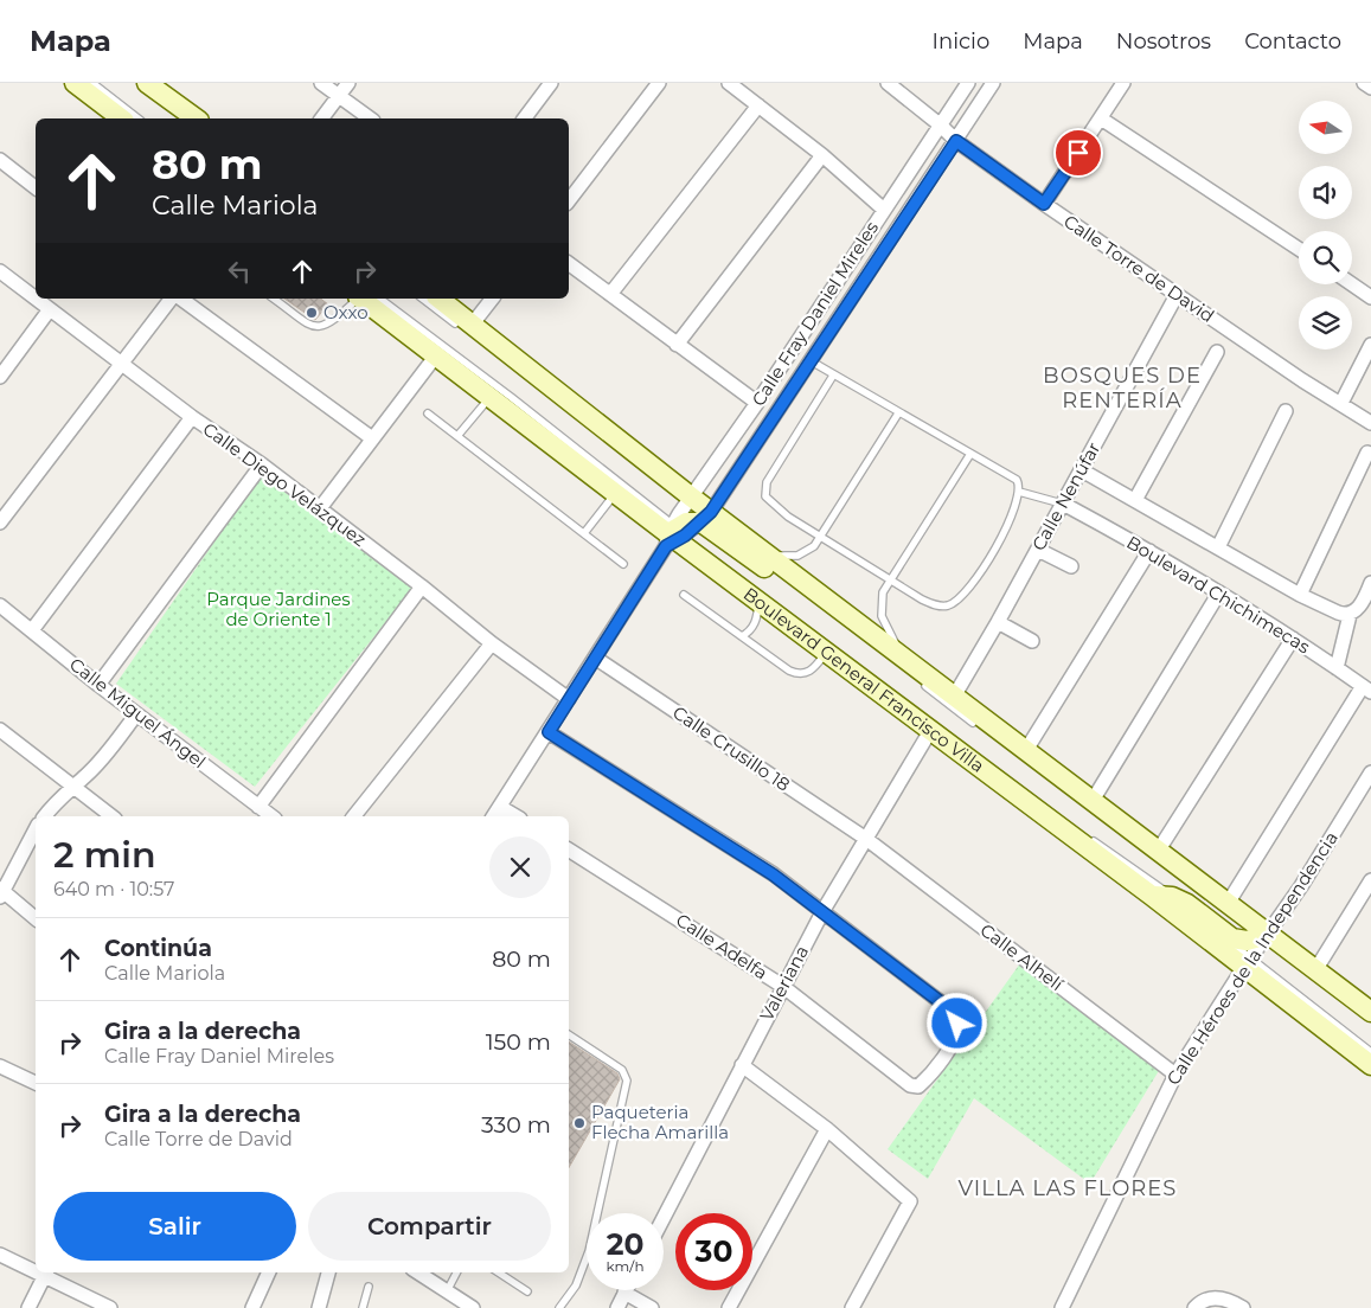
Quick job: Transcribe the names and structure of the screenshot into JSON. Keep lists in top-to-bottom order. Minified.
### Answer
{"streets":{"main road":["Boulevard General Francisco Villa"],"street":["Calle Torre de David","Calle Fray Daniel Mireles","Calle Diego Velázquez","Calle Nenúfar","Boulevard Chichimecas","Calle Miguel Ángel","Calle Crusillo 18","Calle Adelfa","Calle Alhelí","Calle Héroes de la Independencia","Valeriana"]},"crossings":[["Calle Torre de David","Calle Fray Daniel Mireles"],["Calle Torre de David","Calle Nenúfar"],["Calle Fray Daniel Mireles","Calle Diego Velázquez"],["Calle Fray Daniel Mireles","Boulevard General Francisco Villa"],["Calle Fray Daniel Mireles","Calle Crusillo 18"],["Calle Nenúfar","Boulevard Chichimecas"],["Boulevard General Francisco Villa","Calle Héroes de la Independencia"],["Boulevard General Francisco Villa","Valeriana"],["Calle Crusillo 18","Calle Alhelí"],["Calle Crusillo 18","Valeriana"],["Calle Adelfa","Valeriana"],["Calle Alhelí","Calle Héroes de la Independencia"],["Calle Alhelí","Valeriana"]],"districts":["BOSQUES DE RENTERÍA","VILLA LAS FLORES"],"parks":["Parque Jardines de Oriente 1"],"places":["Oxxo","Paqueteria Flecha Amarilla"],"north":"left","page":{"header":"Mapa","nav":["Inicio","Mapa","Nosotros","Contacto"],"turn":["80 m","Calle Mariola"],"heading":["2 min","640 m · 10:57"],"list":[{"name":"Continúa","note":"Calle Mariola","value":"80 m"},{"name":"Gira a la derecha","note":"Calle Fray Daniel Mireles","value":"150 m"},{"name":"Gira a la derecha","note":"Calle Torre de David","value":"330 m"}],"buttons":["Salir","Compartir"],"speed":"20 km/h","limit":"30"}}
